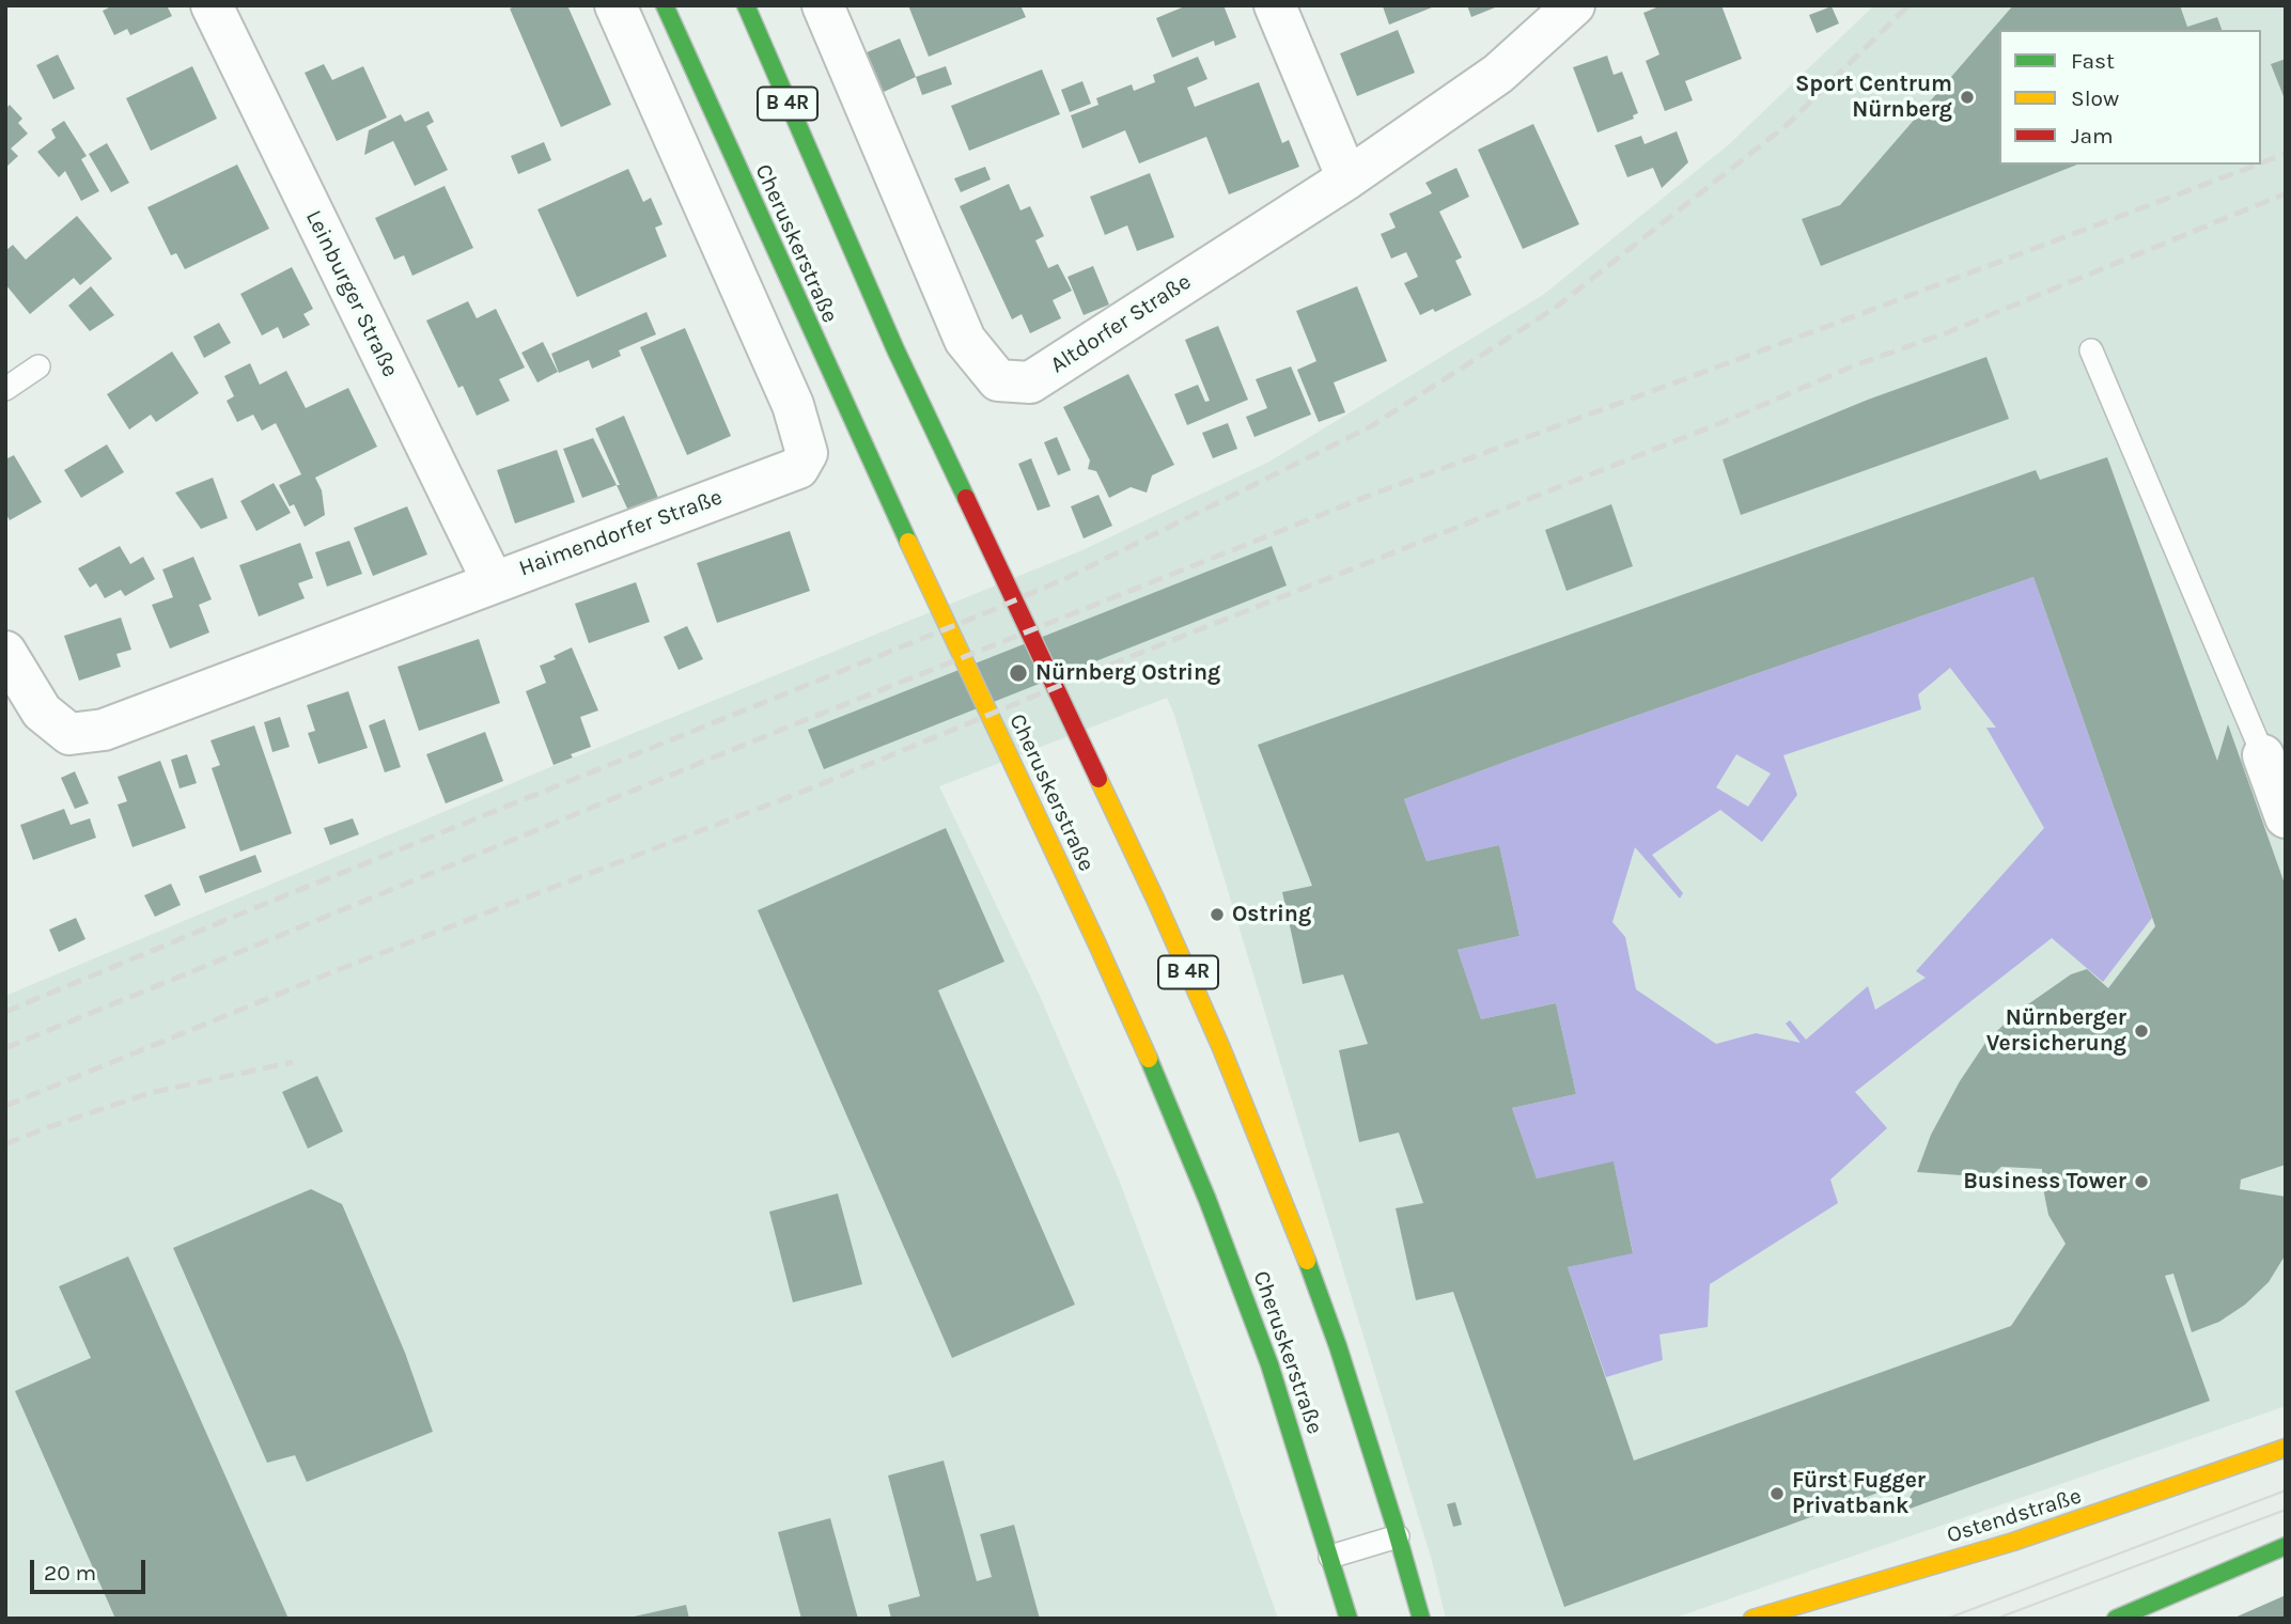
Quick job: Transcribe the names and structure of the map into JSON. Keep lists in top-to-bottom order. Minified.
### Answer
{"streets":{"main road":["B 4R","Cheruskerstraße","Ostendstraße"],"street":["Leinburger Straße","Altdorfer Straße","Haimendorfer Straße"]},"crossings":[["Leinburger Straße","Haimendorfer Straße"]],"places":["Sport Centrum Nürnberg","Nürnberg Ostring","Ostring","Nürnberger Versicherung","Business Tower","Fürst Fugger Privatbank"],"legend":["Fast","Slow","Jam"],"scale_bar":"20 m"}
